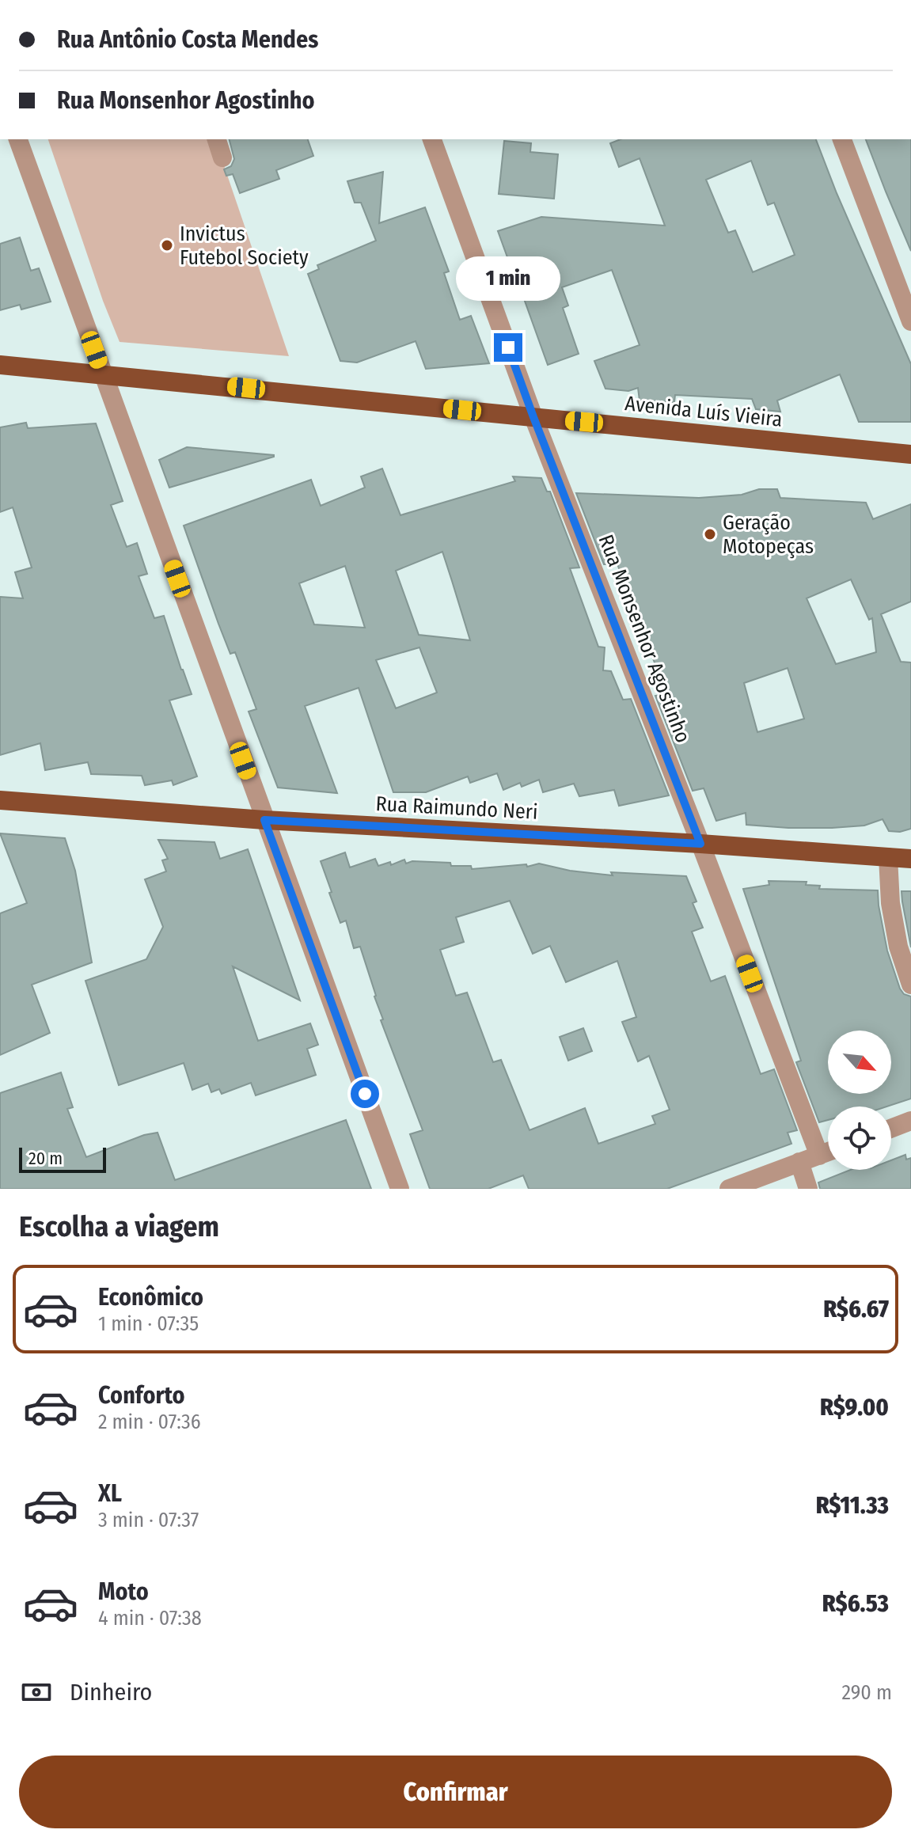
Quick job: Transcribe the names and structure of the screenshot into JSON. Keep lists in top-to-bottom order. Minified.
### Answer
{"streets":{"main road":["Avenida Luís Vieira","Rua Raimundo Neri"],"street":["Rua Monsenhor Agostinho"]},"crossings":[["Avenida Luís Vieira","Rua Monsenhor Agostinho"],["Rua Monsenhor Agostinho","Rua Raimundo Neri"]],"places":["Invictus Futebol Society","Geração Motopeças"],"scale_bar":"20 m","north":"bottom right","page":{"banner":["Rua Antônio Costa Mendes","Rua Monsenhor Agostinho"],"bubble":"1 min","scale":"20 m","heading":"Escolha a viagem","list":[{"name":"Econômico","note":"1 min · 07:35","value":"R$6.67"},{"name":"Conforto","note":"2 min · 07:36","value":"R$9.00"},{"name":"XL","note":"3 min · 07:37","value":"R$11.33"},{"name":"Moto","note":"4 min · 07:38","value":"R$6.53"}],"pay":["Dinheiro","290 m"],"buttons":"Confirmar"}}
